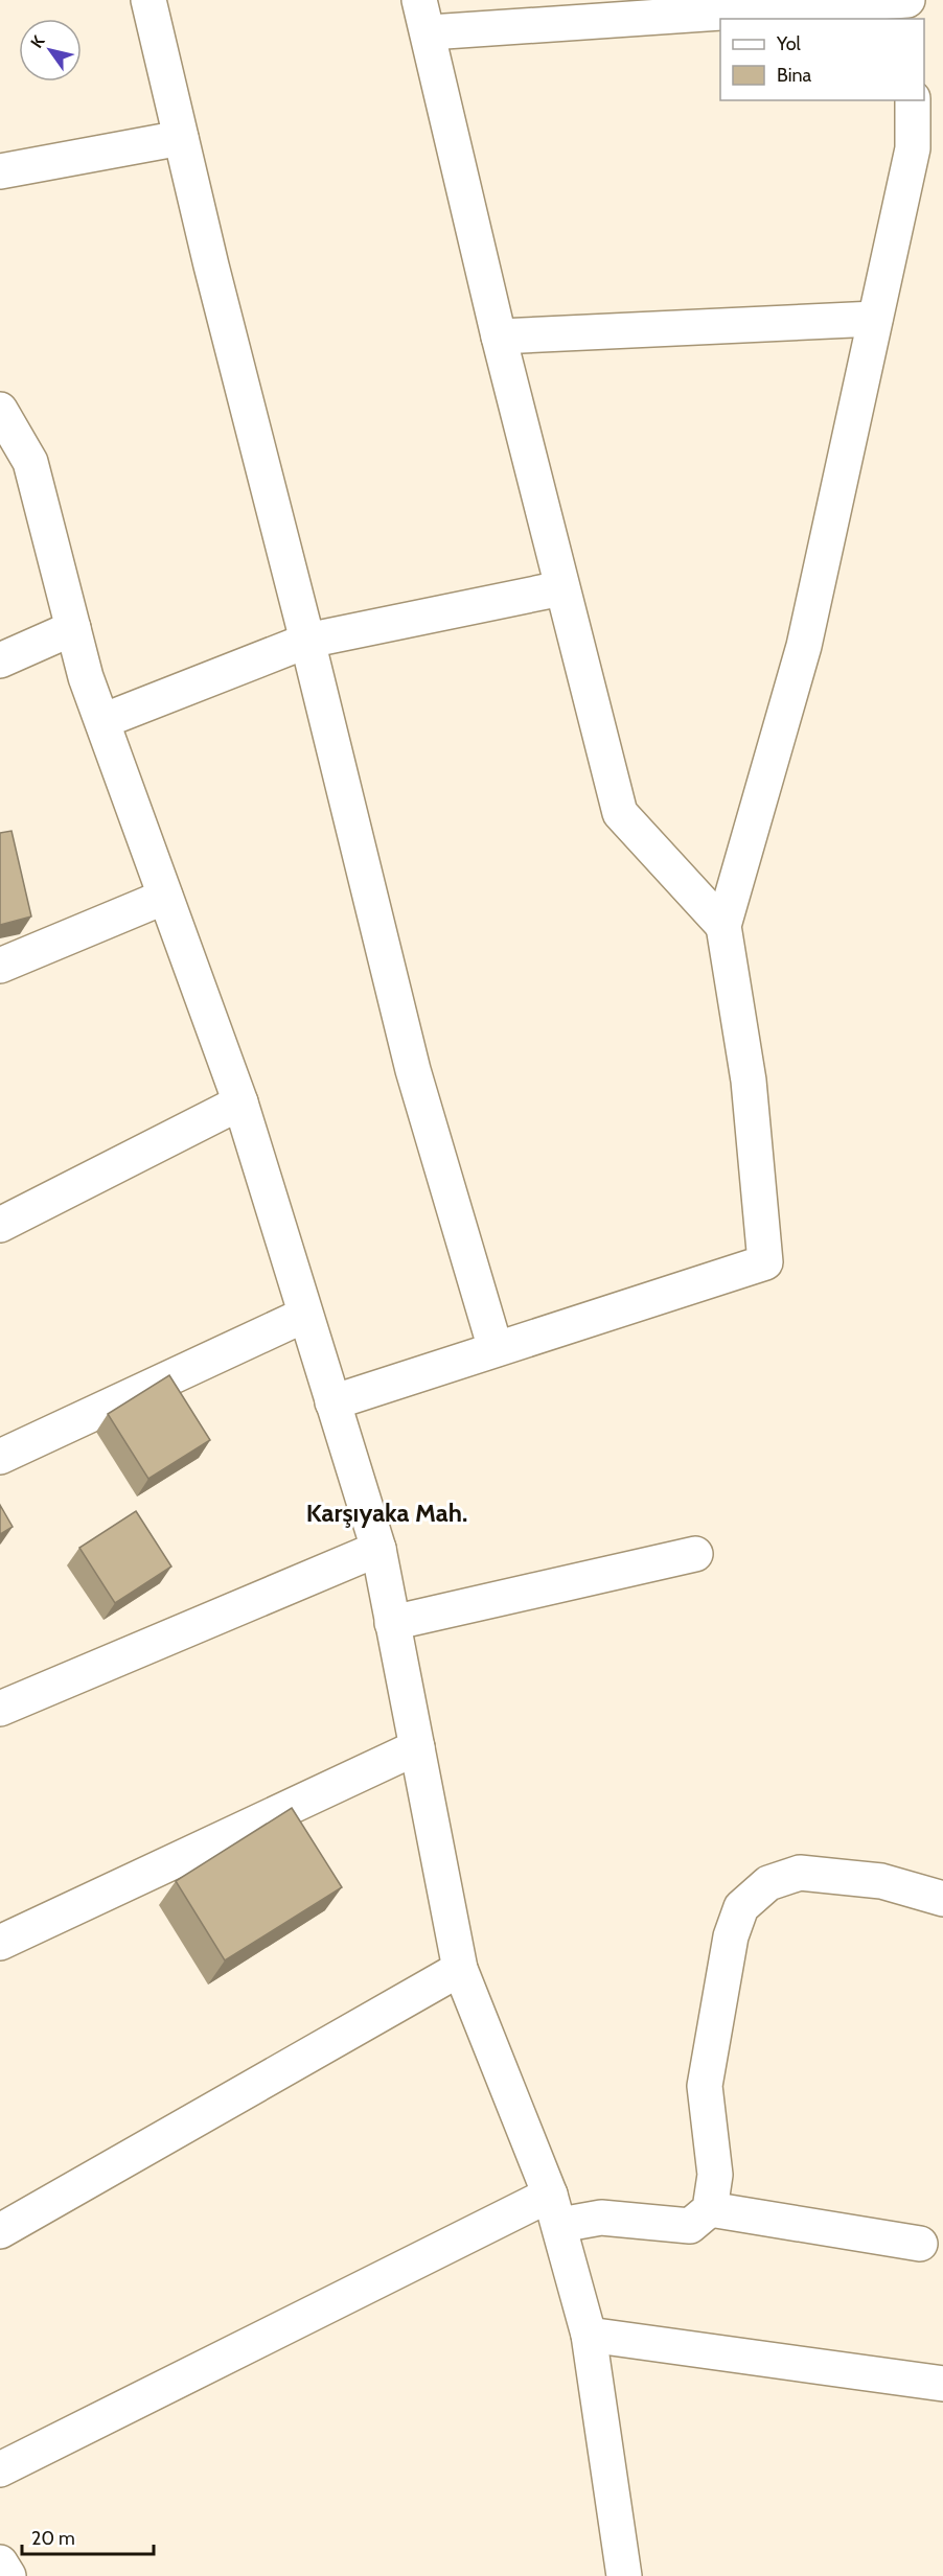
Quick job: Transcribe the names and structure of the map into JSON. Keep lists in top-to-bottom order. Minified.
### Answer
{"districts":["Karşıyaka Mah."],"legend":["Yol","Bina"],"scale_bar":"20 m","north":"top left"}
